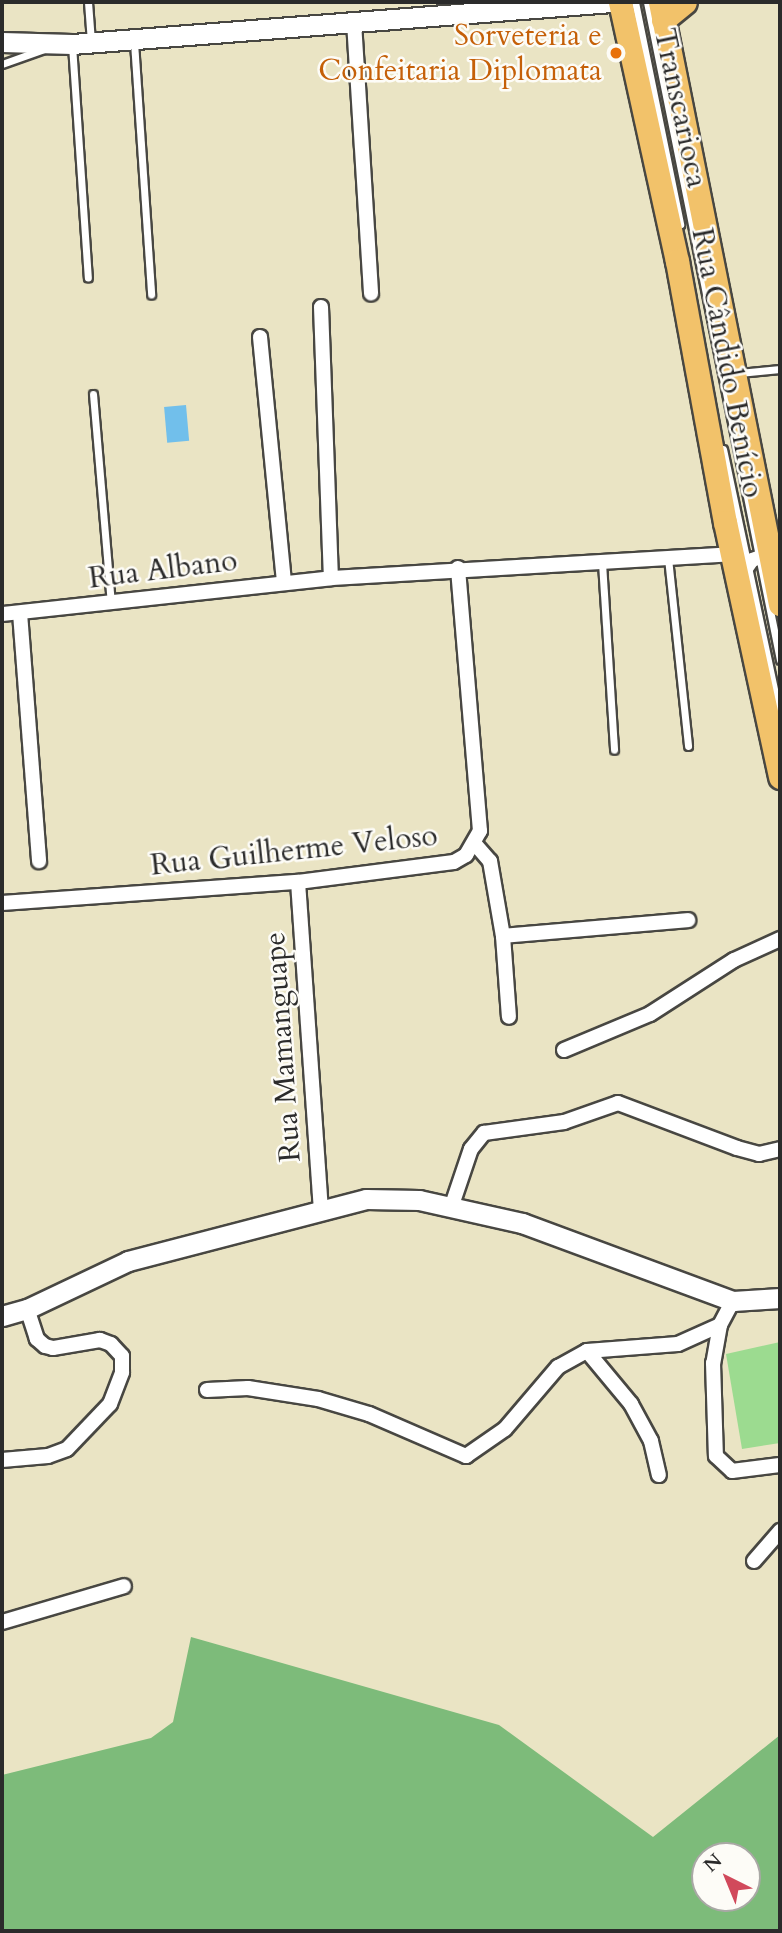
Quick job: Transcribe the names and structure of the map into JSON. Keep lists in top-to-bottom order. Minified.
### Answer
{"streets":{"main road":["Rua Cândido Benício"],"street":["Rua Albano","Rua Guilherme Veloso","Rua Mamanguape"],"lane":["Transcarioca"]},"crossings":[["Transcarioca","Rua Cândido Benício"],["Transcarioca","Rua Albano"],["Rua Cândido Benício","Rua Albano"],["Rua Albano","Rua Guilherme Veloso"],["Rua Guilherme Veloso","Rua Mamanguape"]],"places":["Sorveteria e Confeitaria Diplomata"],"north":"top left"}
